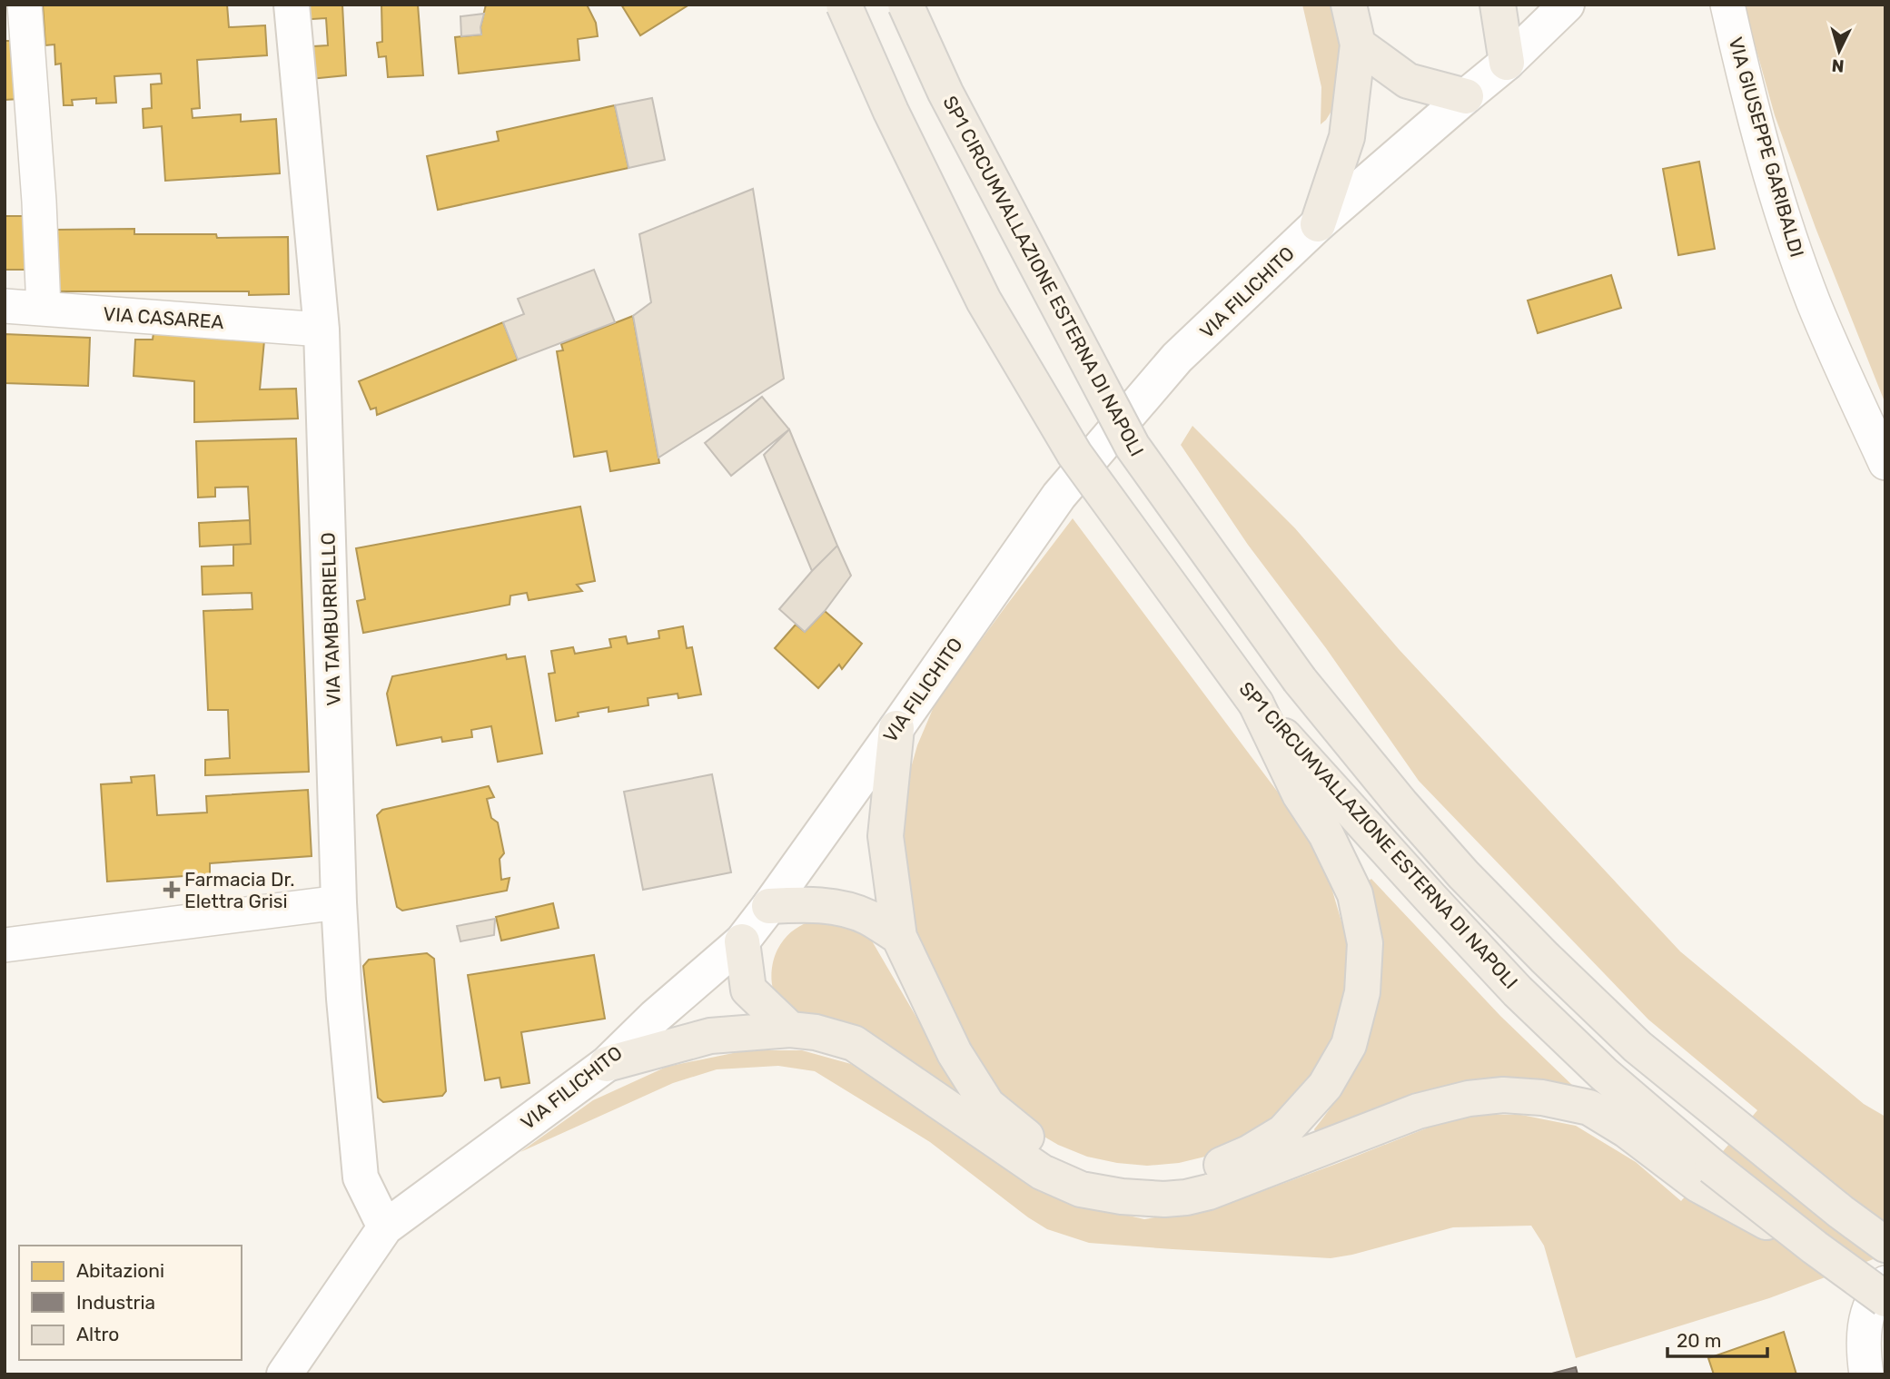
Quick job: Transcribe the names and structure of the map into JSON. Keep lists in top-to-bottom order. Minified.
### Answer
{"streets":{"highway":["SP1 CIRCUMVALLAZIONE ESTERNA DI NAPOLI"],"street":["VIA GIUSEPPE GARIBALDI","VIA FILICHITO","VIA CASAREA","VIA TAMBURRIELLO"]},"crossings":[["VIA FILICHITO","VIA TAMBURRIELLO"],["VIA CASAREA","VIA TAMBURRIELLO"]],"places":{"health":["Farmacia Dr. Elettra Grisi"]},"legend":["Abitazioni","Industria","Altro"],"scale_bar":"20 m","north":"bottom"}
